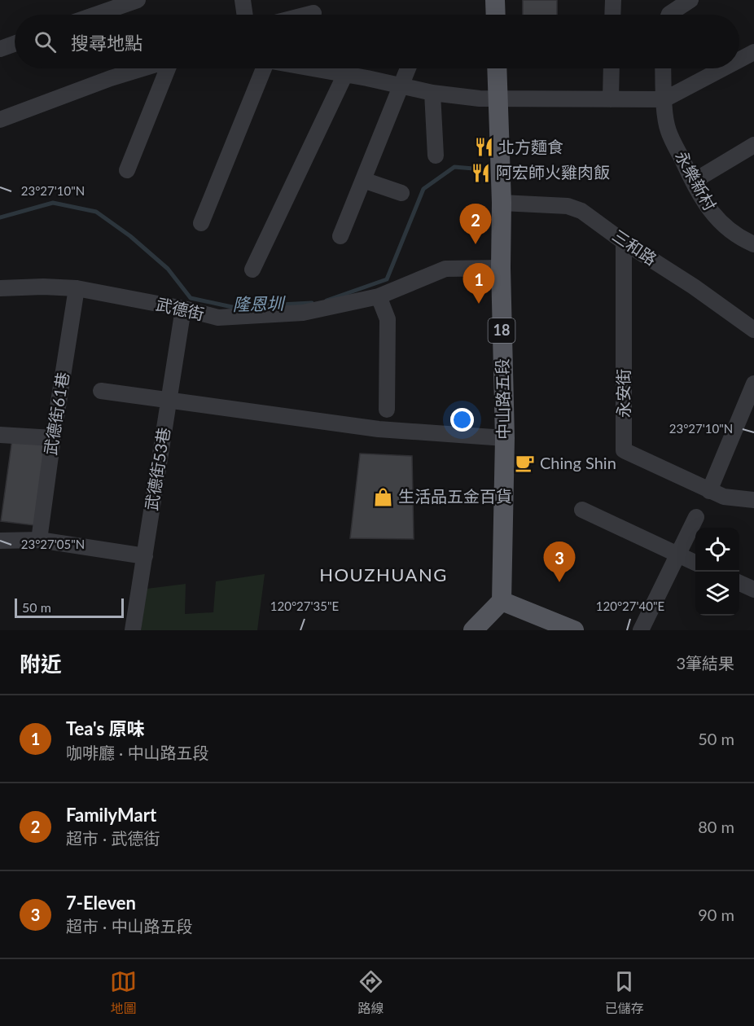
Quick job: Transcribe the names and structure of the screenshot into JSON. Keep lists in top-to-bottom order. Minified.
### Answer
{"streets":{"main road":["18","中山路五段"],"street":["永樂新村","三和路","武德街","永安街","武德街61巷","武德街53巷"]},"crossings":[["三和路","永安街"],["三和路","中山路五段"],["武德街","中山路五段"],["武德街","武德街61巷"],["武德街","武德街53巷"]],"districts":["HOUZHUANG"],"water":["隆恩圳"],"places":{"restaurant":["北方麵食","阿宏師火雞肉飯"],"cafe":["Ching Shin"],"shop":["生活品五金百貨"]},"scale_bar":"50 m","page":{"search":"搜尋地點","pins":["2","1","3"],"scale":"50 m","heading":["附近","3筆結果"],"list":[{"mark":"1","name":"Tea's 原味","note":"咖啡廳 · 中山路五段","value":"50 m"},{"mark":"2","name":"FamilyMart","note":"超市 · 武德街","value":"80 m"},{"mark":"3","name":"7-Eleven","note":"超市 · 中山路五段","value":"90 m"}],"nav":["地圖","路線","已儲存"]},"coordinates":["23°27'10\"N","23°27'05\"N","120°27'35\"E","120°27'40\"E"]}
